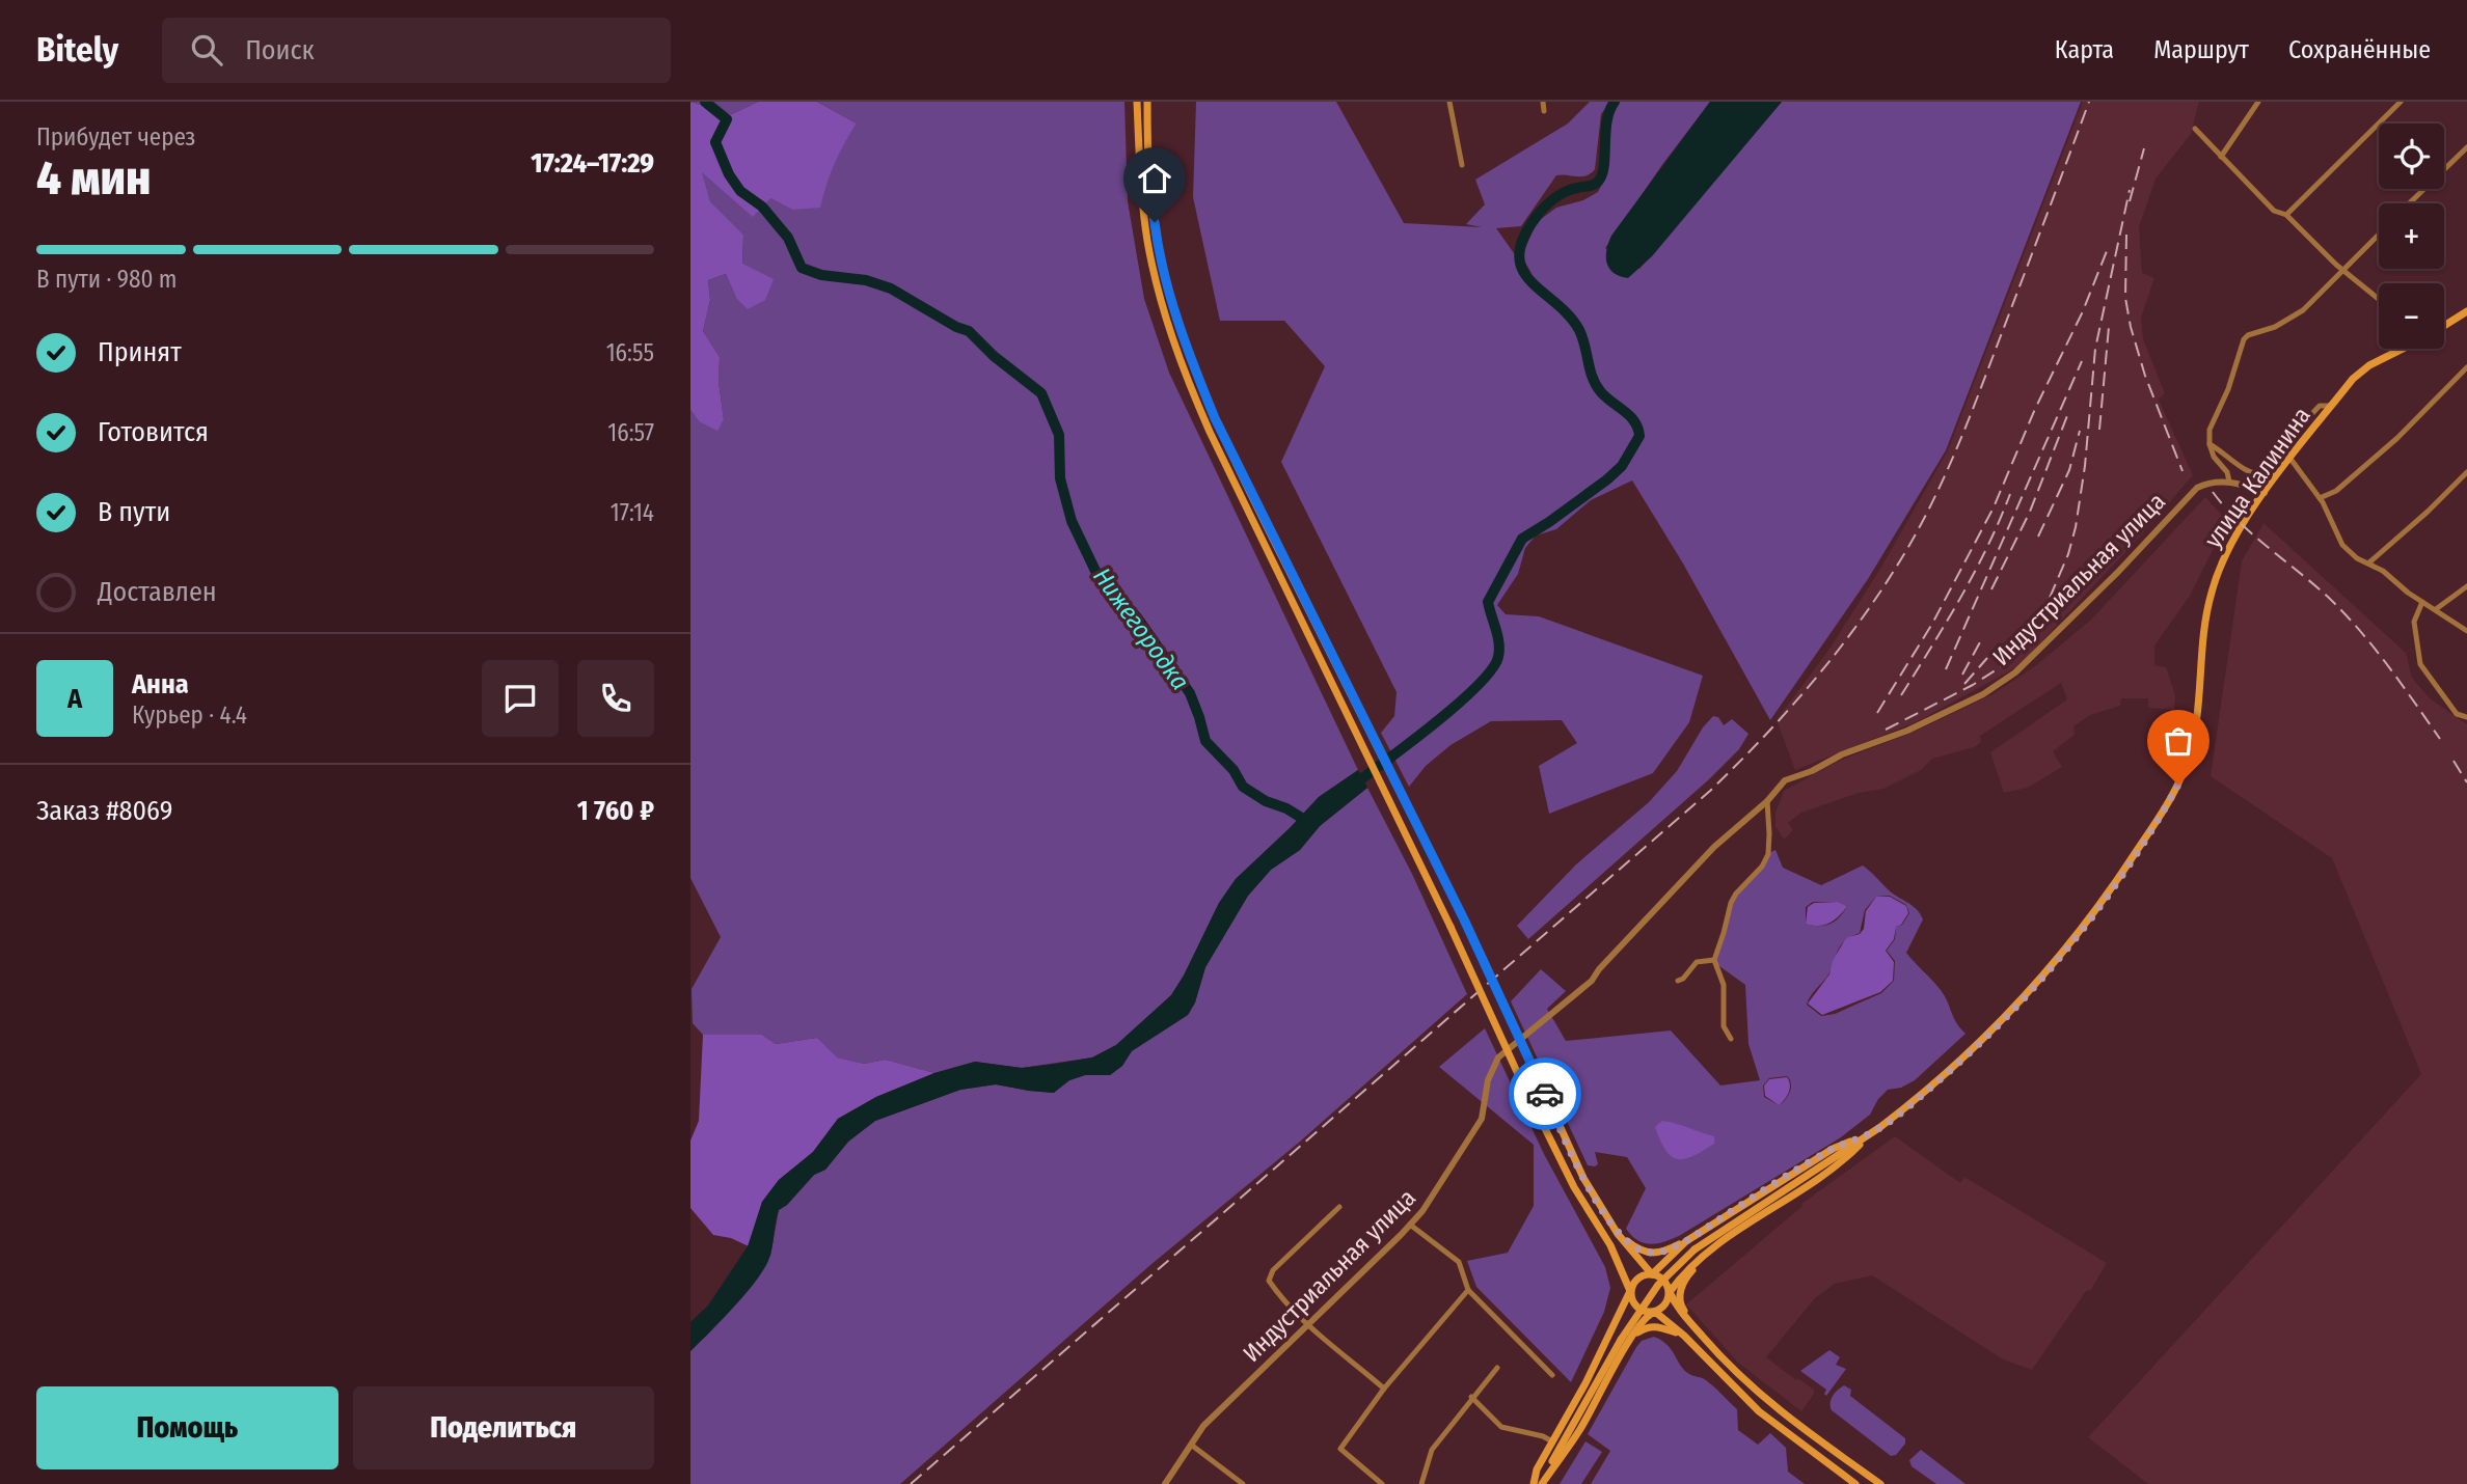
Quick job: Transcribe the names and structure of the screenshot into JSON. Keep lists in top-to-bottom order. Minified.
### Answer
{"streets":{"main road":["улица Калинина"],"street":["Индустриальная улица"]},"water":["Нижегородка"],"page":{"header":"Bitely","search":"Поиск","nav":["Карта","Маршрут","Сохранённые"],"heading":["4 мин","Прибудет через","17:24–17:29"],"panel":["Анна","Курьер · 4.4","Заказ #8069","1 760 ₽"],"map_buttons":["+","−"],"bar":"В пути · 980 m","list":[["Принят","16:55"],["Готовится","16:57"],["В пути","17:14"],"Доставлен"],"round":"А","buttons":["Помощь","Поделиться"]}}
